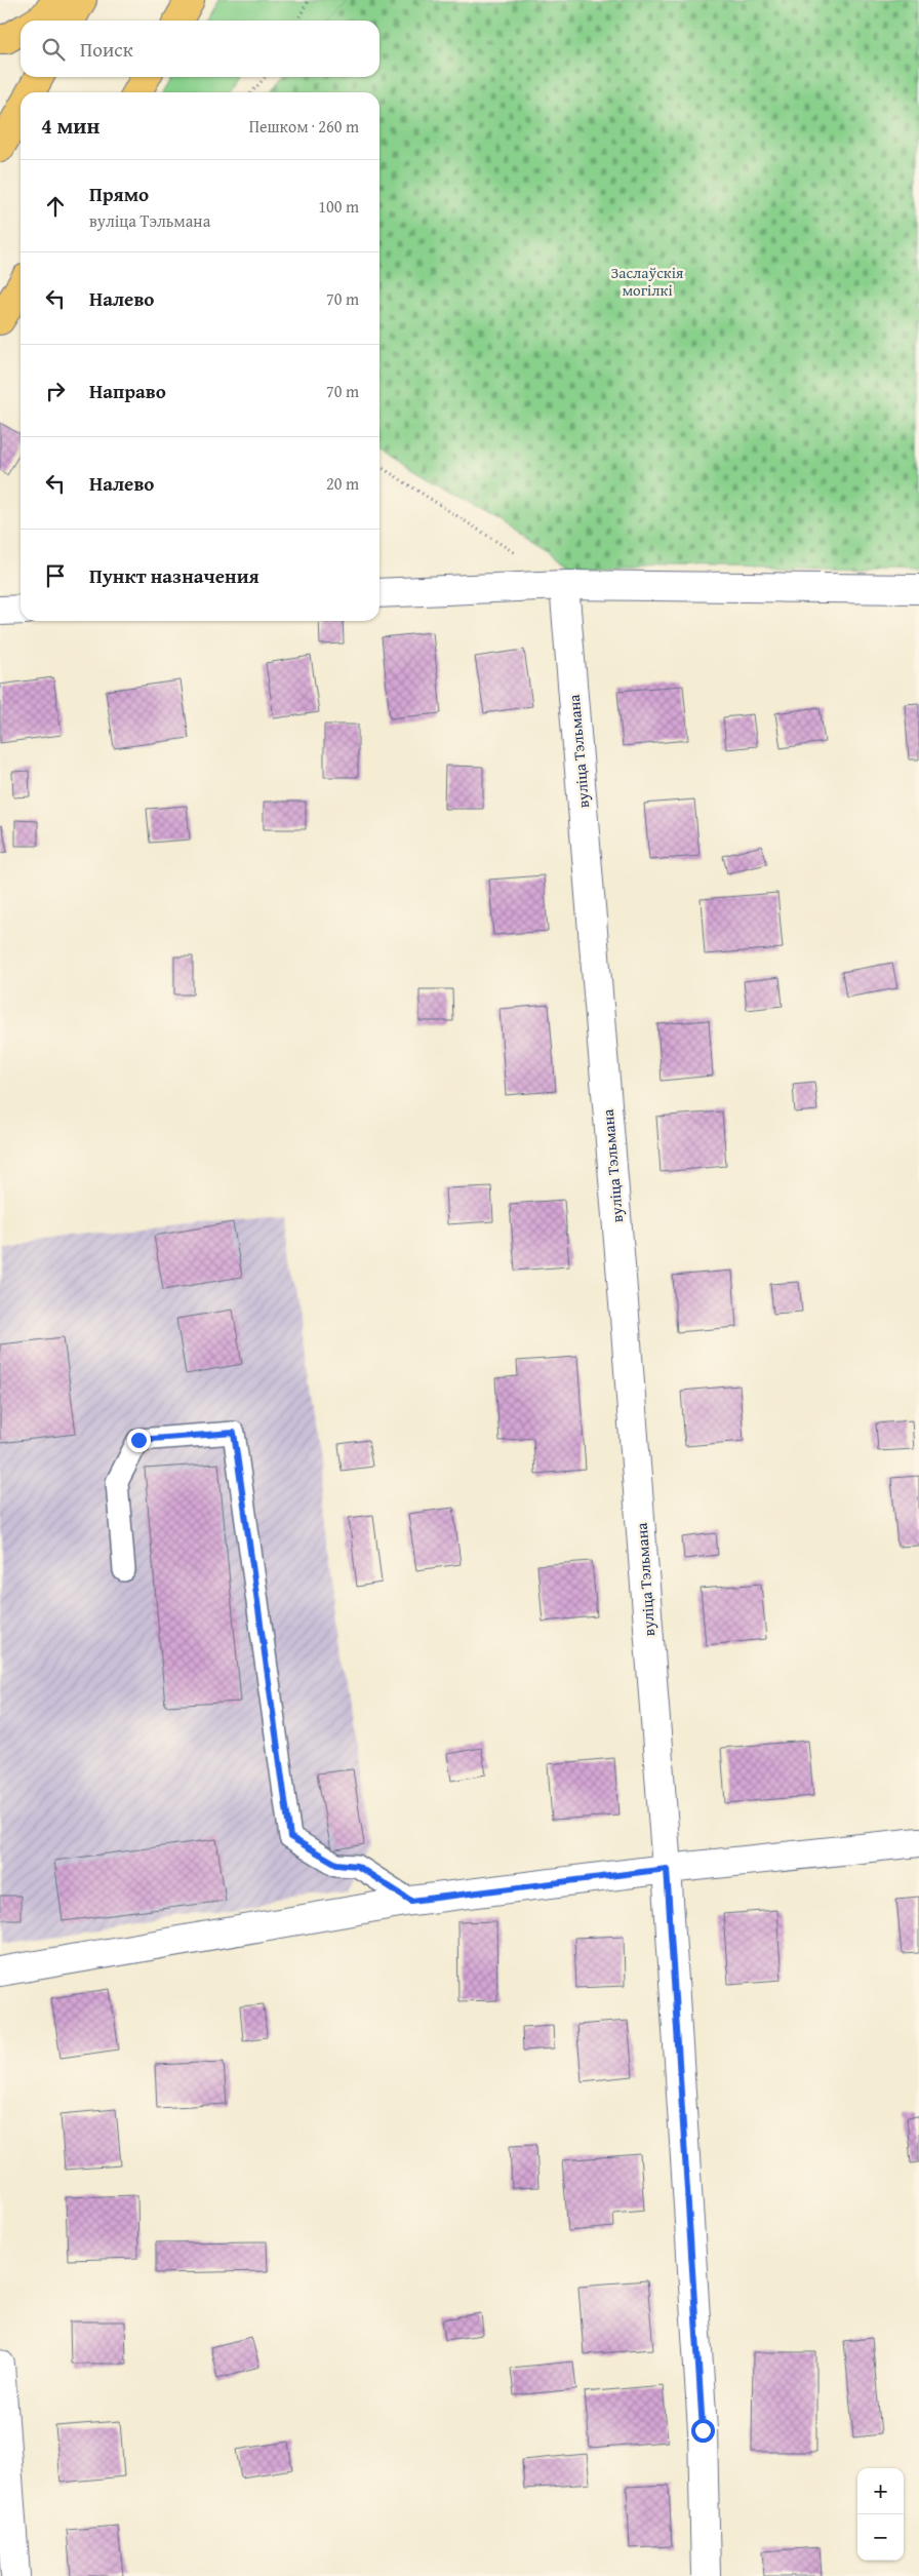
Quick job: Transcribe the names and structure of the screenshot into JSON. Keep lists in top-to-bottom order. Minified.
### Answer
{"streets":{"street":["вуліца Тэльмана"]},"parks":["Заслаўскія могілкі"],"page":{"search":"Поиск","heading":["4 мин","Пешком · 260 m"],"list":[["Прямо","вуліца Тэльмана","100 m"],["Налево","70 m"],["Направо","70 m"],["Налево","20 m"],"Пункт назначения"],"map_buttons":["+","−"]}}
